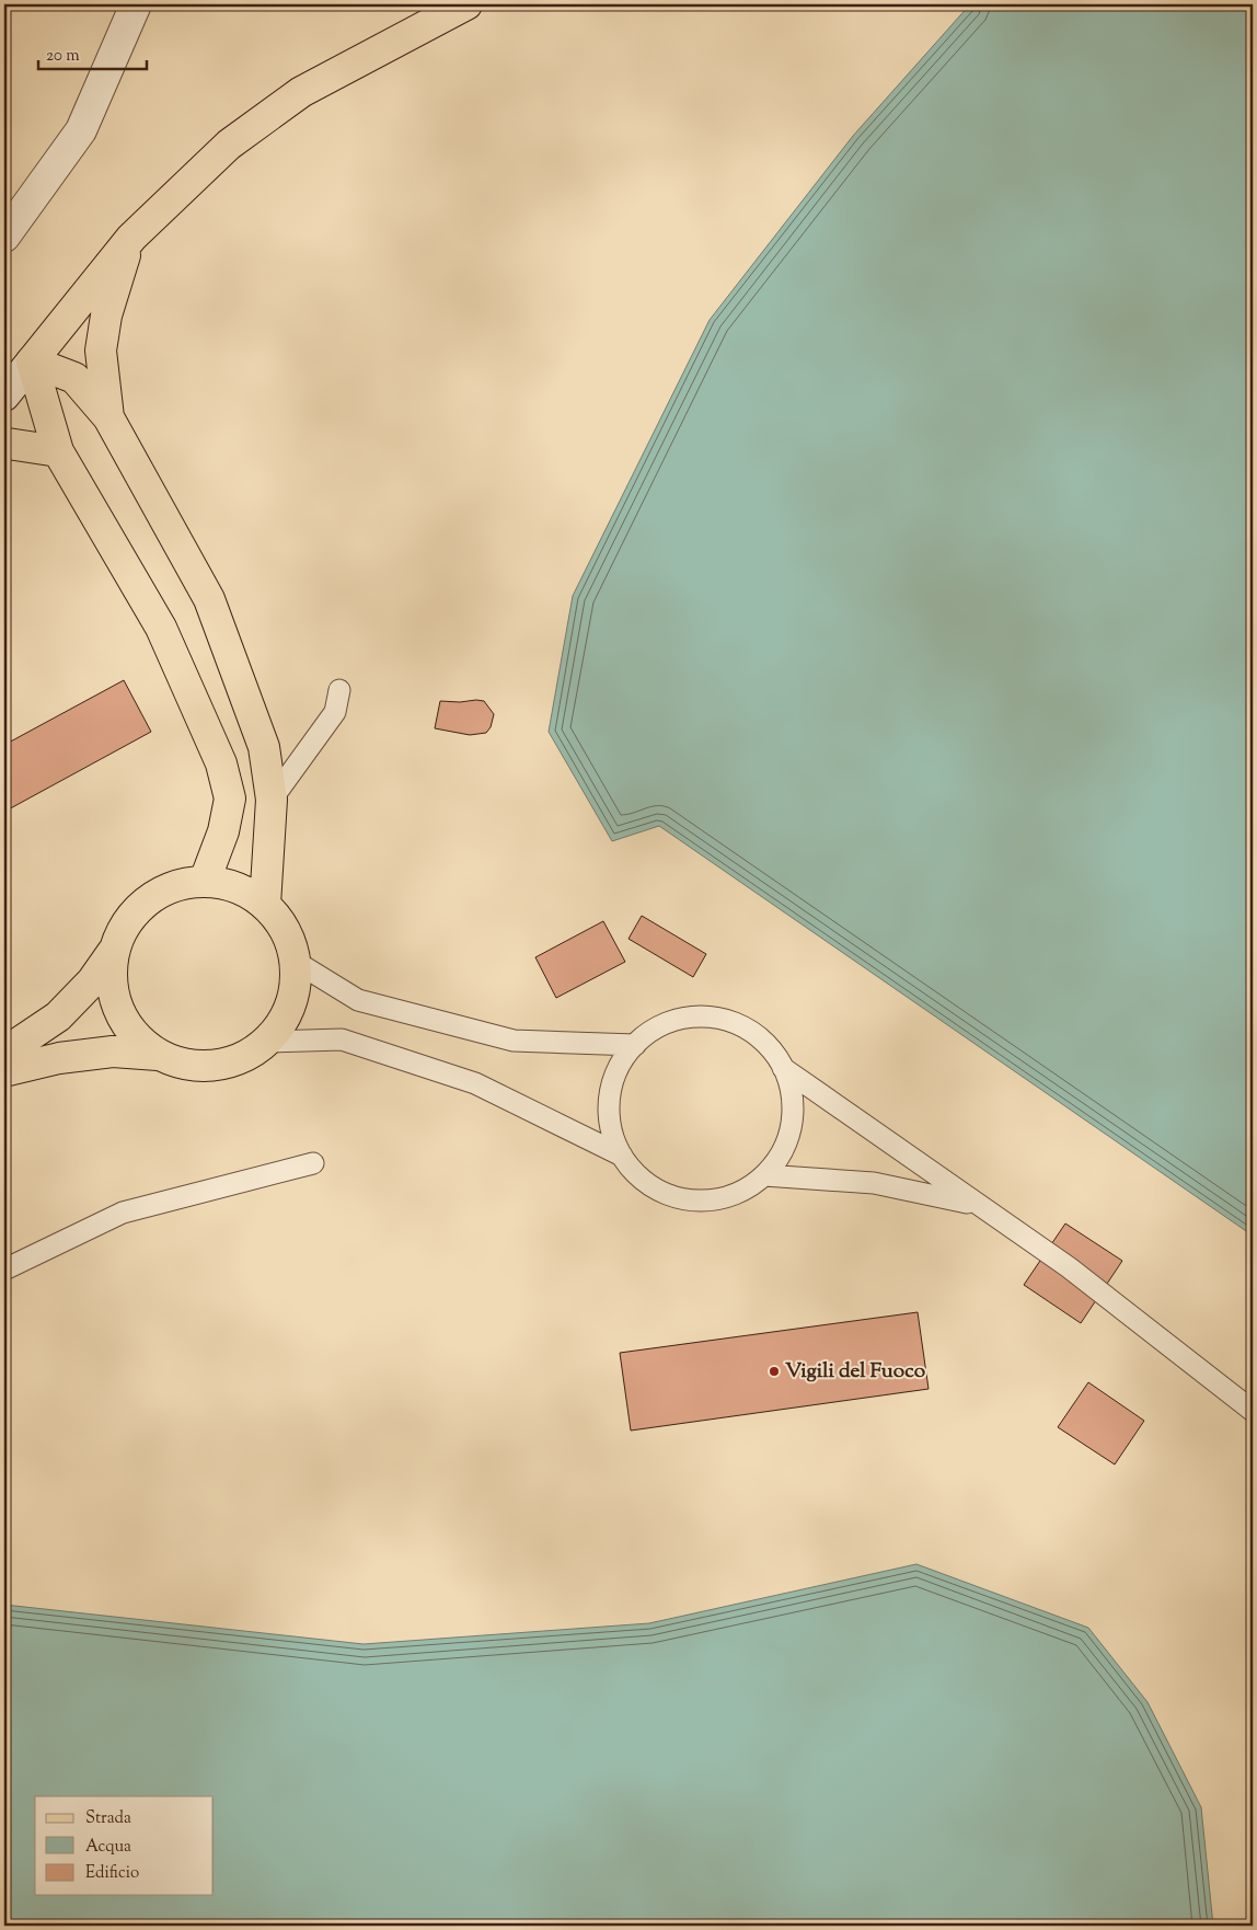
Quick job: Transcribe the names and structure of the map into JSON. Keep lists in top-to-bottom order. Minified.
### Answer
{"places":["Vigili del Fuoco"],"legend":["Strada","Acqua","Edificio"],"scale_bar":"20 m"}
